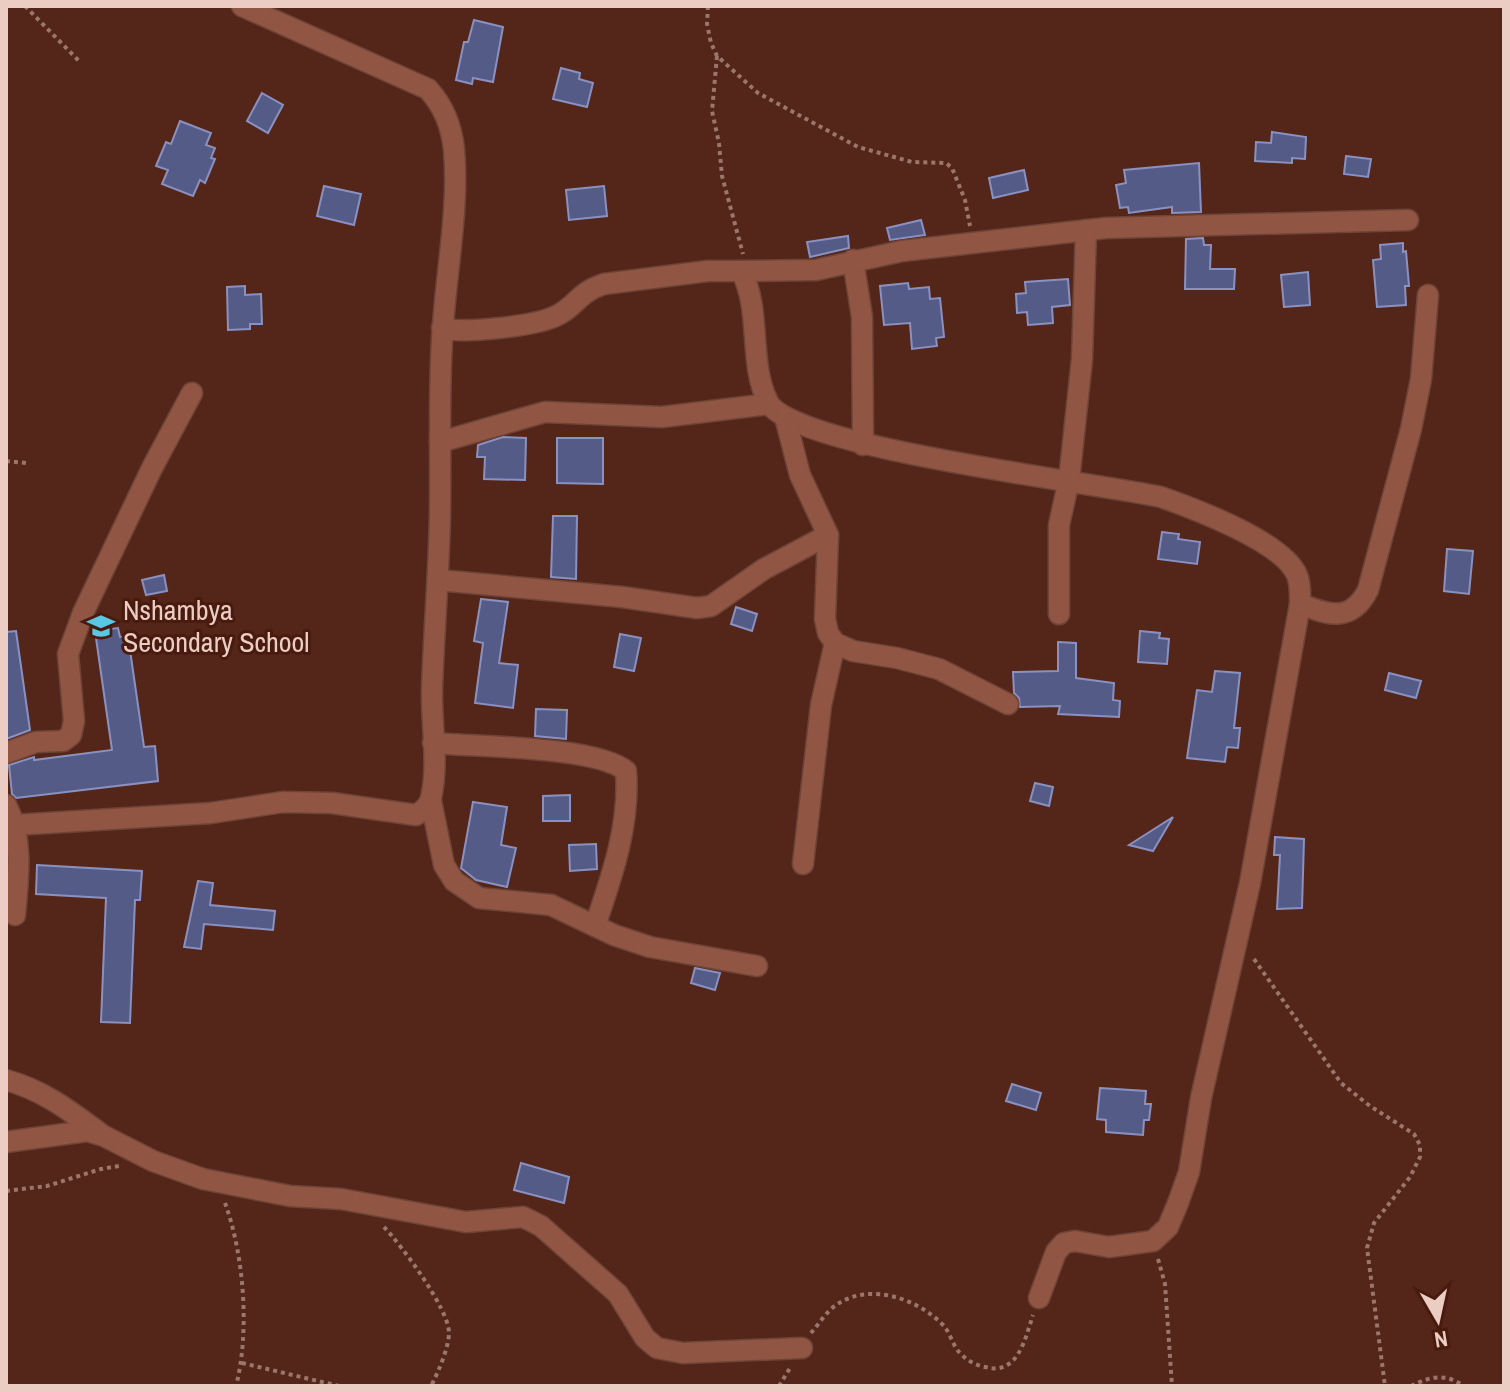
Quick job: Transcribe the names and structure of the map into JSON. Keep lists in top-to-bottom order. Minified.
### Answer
{"places":{"school or university":["Nshambya Secondary School"]},"north":"bottom"}
